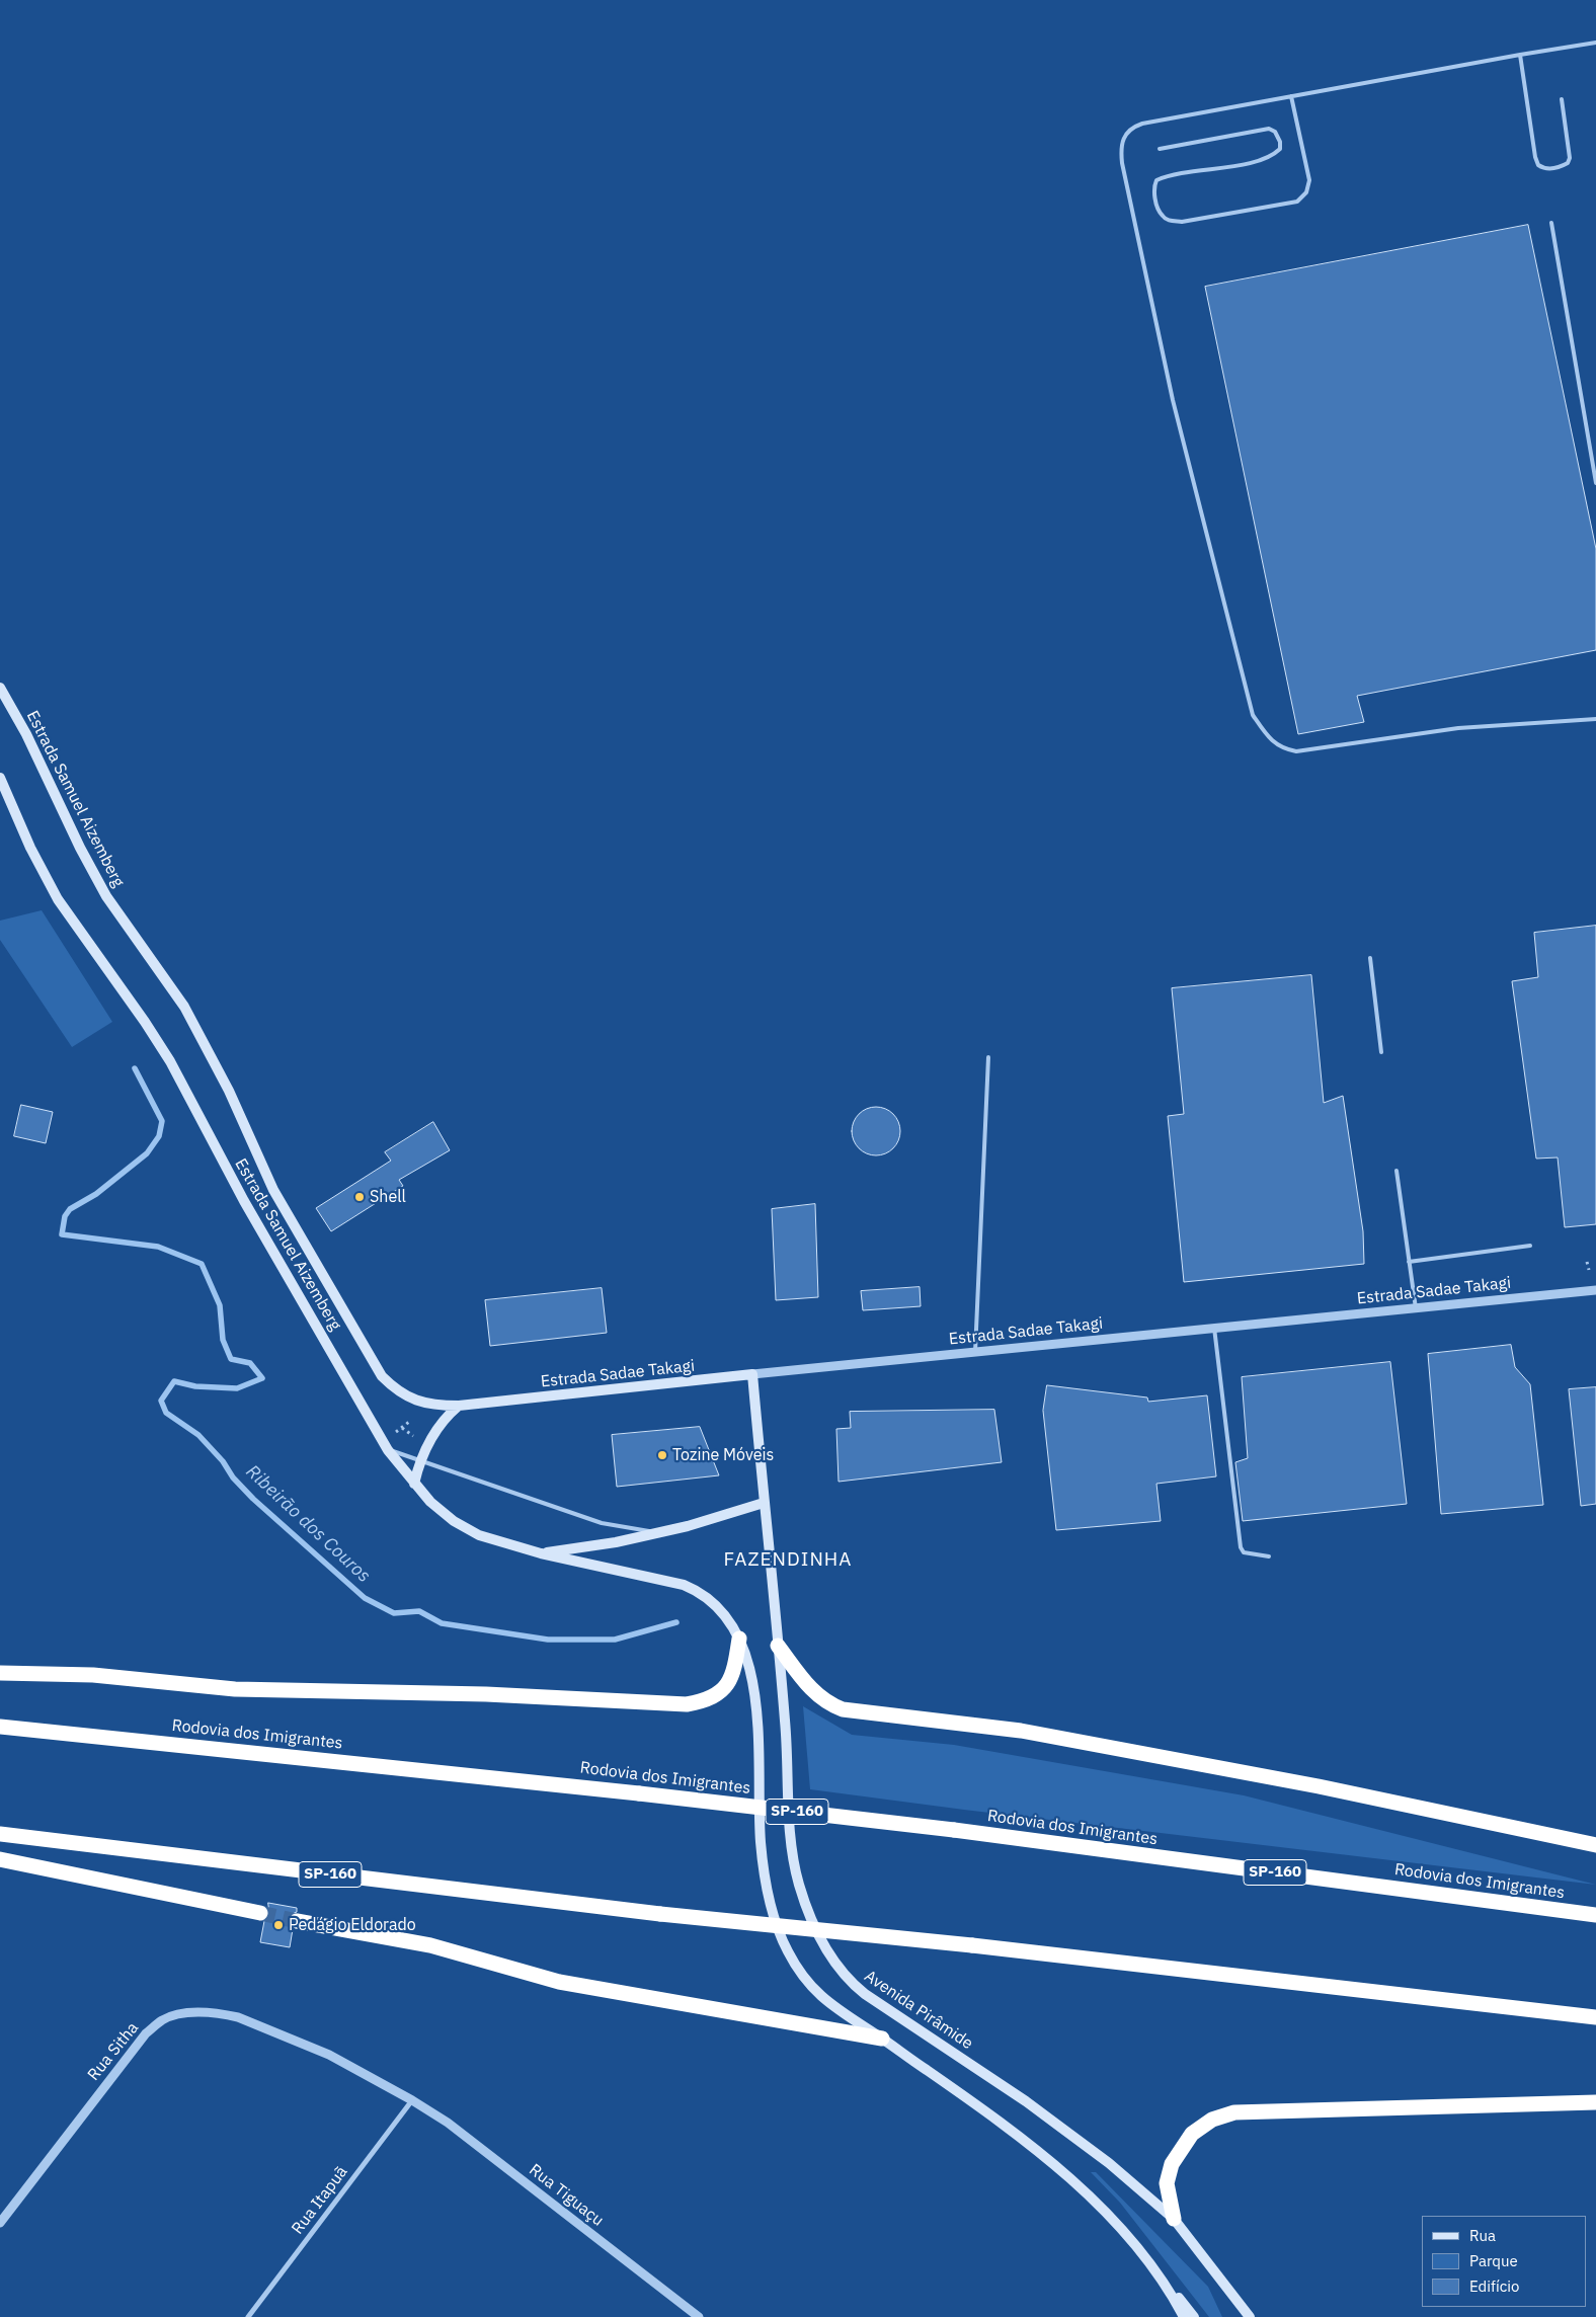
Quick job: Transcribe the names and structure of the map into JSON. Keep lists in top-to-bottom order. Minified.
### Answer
{"streets":{"highway":["Rodovia dos Imigrantes","SP-160"],"main road":["Estrada Samuel Aizemberg","Estrada Sadae Takagi","Avenida Pirâmide"],"street":["Rua Sitha","Rua Tiguaçu","Rua Itapuã"]},"crossings":[["Estrada Samuel Aizemberg","Estrada Sadae Takagi"],["Estrada Sadae Takagi","Avenida Pirâmide"],["Rua Sitha","Rua Tiguaçu"],["Rua Sitha","Rua Itapuã"],["Rua Tiguaçu","Rua Itapuã"]],"districts":["FAZENDINHA"],"water":["Ribeirão dos Couros"],"places":["Shell","Tozine Móveis","Pedágio Eldorado"],"legend":["Rua","Parque","Edifício"]}
